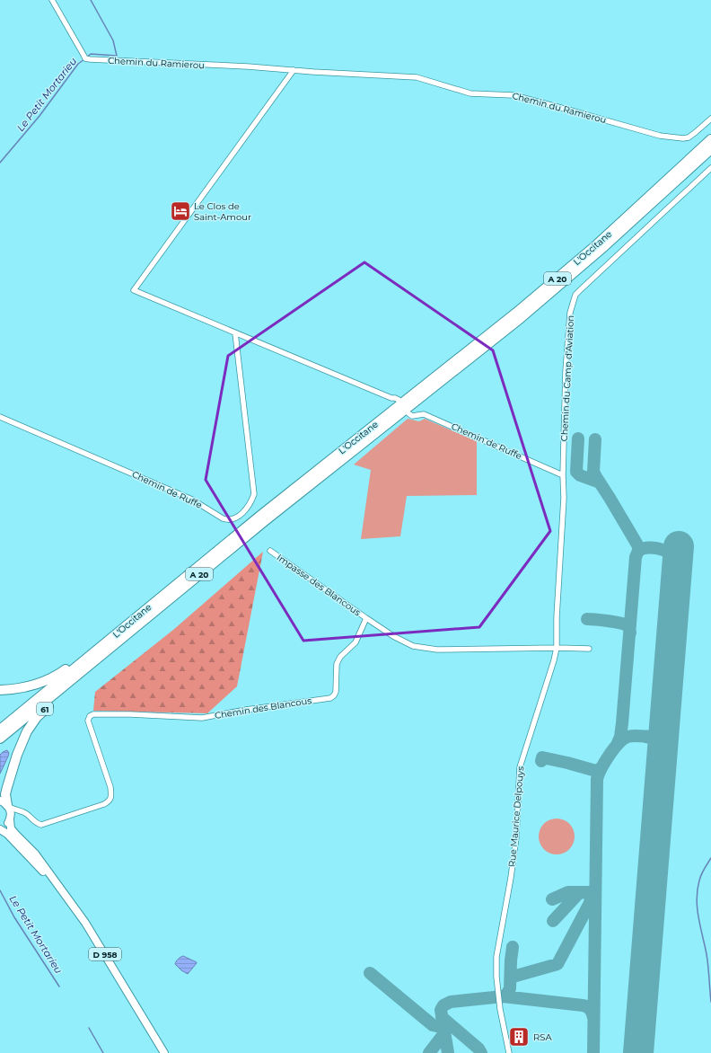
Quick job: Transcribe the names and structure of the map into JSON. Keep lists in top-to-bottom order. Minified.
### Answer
{"streets":{"highway":["L'Occitane","A 20","61"],"main road":["D 958"],"street":["Chemin du Ramierou","Chemin du Camp d'Aviation","Chemin de Ruffe","Impasse des Blancous","Chemin des Blancous","Rue Maurice Delpouys"]},"crossings":[["L'Occitane","61"],["Chemin du Camp d'Aviation","Chemin de Ruffe"],["Chemin du Camp d'Aviation","Rue Maurice Delpouys"],["Impasse des Blancous","Chemin des Blancous"],["Chemin des Blancous","61"]],"water":["Le Petit Mortarieu"],"places":{"hotel":["Le Clos de Saint-Amour"],"building":["RSA"]}}
